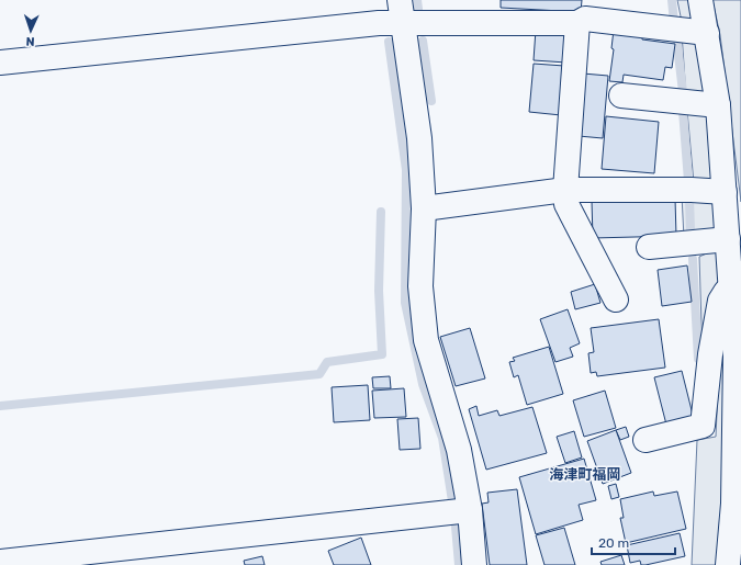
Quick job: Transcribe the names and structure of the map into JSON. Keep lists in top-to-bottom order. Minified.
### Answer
{"districts":["海津町福岡"],"scale_bar":"20 m","north":"bottom"}
